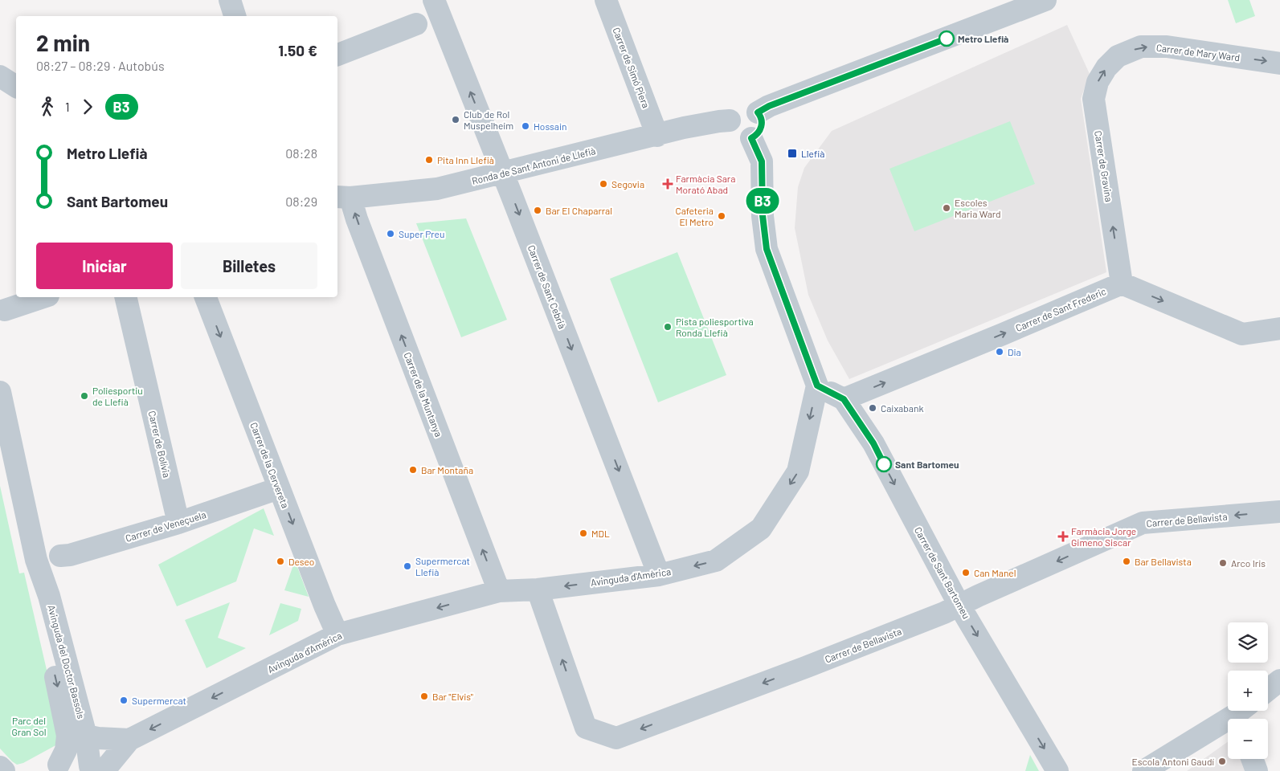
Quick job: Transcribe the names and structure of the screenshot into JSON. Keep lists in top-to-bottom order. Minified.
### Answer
{"streets":{"street":["Carrer de Mary Ward","Carrer de Simó Piera","Ronda de Sant Antoni de Llefià","Carrer de Gravina","Carrer de Sant Cebrià","Carrer de Sant Frederic","Carrer de la Muntanya","Carrer de Bolívia","Carrer de la Cervereta","Carrer de Bellavista","Carrer de Veneçuela","Carrer de Sant Bartomeu","Avinguda d'Amèrica","Avinguda del Doctor Bassols"]},"crossings":[["Carrer de Mary Ward","Carrer de Gravina"],["Carrer de Simó Piera","Ronda de Sant Antoni de Llefià"],["Ronda de Sant Antoni de Llefià","Carrer de Sant Cebrià"],["Ronda de Sant Antoni de Llefià","Carrer de la Muntanya"],["Carrer de Gravina","Carrer de Sant Frederic"],["Carrer de Sant Cebrià","Avinguda d'Amèrica"],["Carrer de Sant Frederic","Carrer de Sant Bartomeu"],["Carrer de la Muntanya","Avinguda d'Amèrica"],["Carrer de Bolívia","Carrer de Veneçuela"],["Carrer de la Cervereta","Avinguda d'Amèrica"],["Carrer de Bellavista","Carrer de Sant Bartomeu"],["Carrer de Bellavista","Avinguda d'Amèrica"],["Carrer de Sant Bartomeu","Avinguda d'Amèrica"],["Avinguda d'Amèrica","Avinguda del Doctor Bassols"]],"one_way":["Carrer de Mary Ward","Carrer de Gravina","Carrer de Sant Frederic","Carrer de la Muntanya","Carrer de la Cervereta","Carrer de Bellavista","Carrer de Sant Bartomeu","Avinguda d'Amèrica"],"parks":["Parc del Gran Sol"],"places":{"other":["Metro Llefià","Club de Rol Muspelheim","Hossain","Pita Inn Llefià","Segovia","Escoles Maria Ward","Bar El Chaparral","Cafeteria El Metro","Super Preu","Pista poliesportiva Ronda Llefià","Dia","Poliesportiu de Llefià","Caixabank","Sant Bartomeu","Bar Montaña","MDL","Deseo","Bar Bellavista","Arco Iris","Supermercat Llefià","Can Manel","Bar \"Elvis\"","Supermercat","Escola Antoni Gaudí"],"transit":["Llefià"],"health":["Farmàcia Sara Morató Abad","Farmàcia Jorge Gimeno Siscar"]},"lines":["bus line B3"],"page":{"on_map":"B3","heading":["2 min","08:27 – 08:29 · Autobús","1.50 €"],"legs":["1","B3"],"list":[{"name":"Metro Llefià","value":"08:28"},{"name":"Sant Bartomeu","value":"08:29"}],"buttons":["Iniciar","Billetes"],"map_buttons":["+","−"]}}
